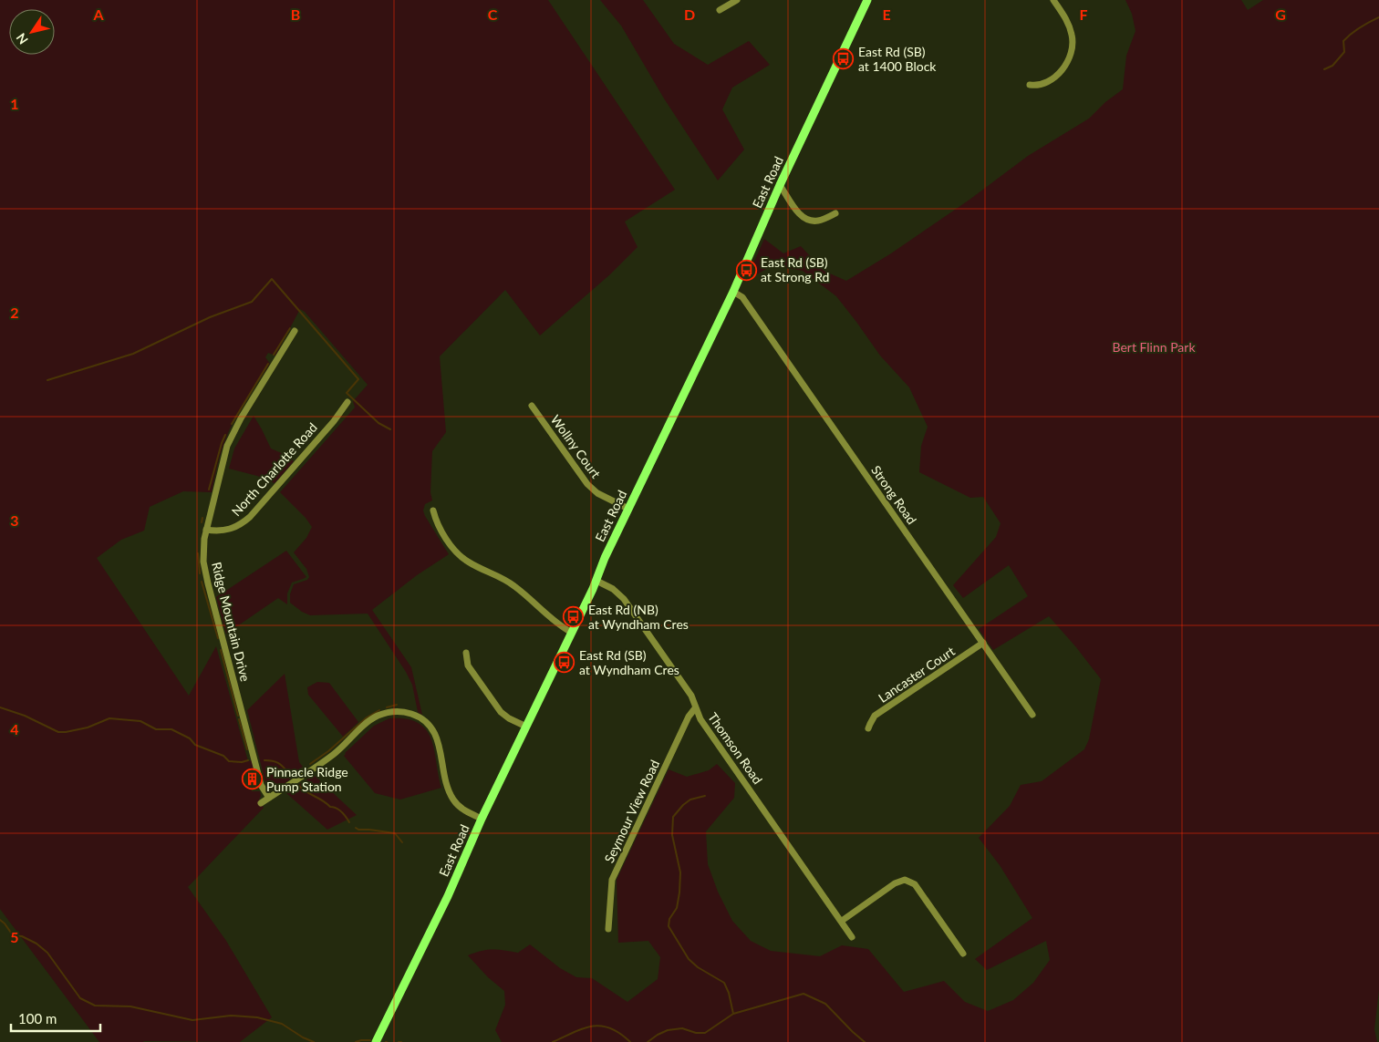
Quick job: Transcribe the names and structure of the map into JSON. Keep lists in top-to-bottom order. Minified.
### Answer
{"streets":{"main road":["East Road"],"street":["Wollny Court","North Charlotte Road","Strong Road","Ridge Mountain Drive","Lancaster Court","Thomson Road","Seymour View Road"]},"crossings":[["East Road","Wollny Court"],["East Road","Strong Road"],["East Road","Thomson Road"],["North Charlotte Road","Ridge Mountain Drive"],["Strong Road","Lancaster Court"],["Thomson Road","Seymour View Road"]],"parks":["Bert Flinn Park"],"places":{"bus stop":["East Rd (SB) at 1400 Block","East Rd (SB) at Strong Rd","East Rd (NB) at Wyndham Cres","East Rd (SB) at Wyndham Cres"],"building":["Pinnacle Ridge Pump Station"]},"scale_bar":"100 m","north":"bottom left","grid":{"columns":["A","B","C","D","E","F","G"],"rows":["1","2","3","4","5"]}}
